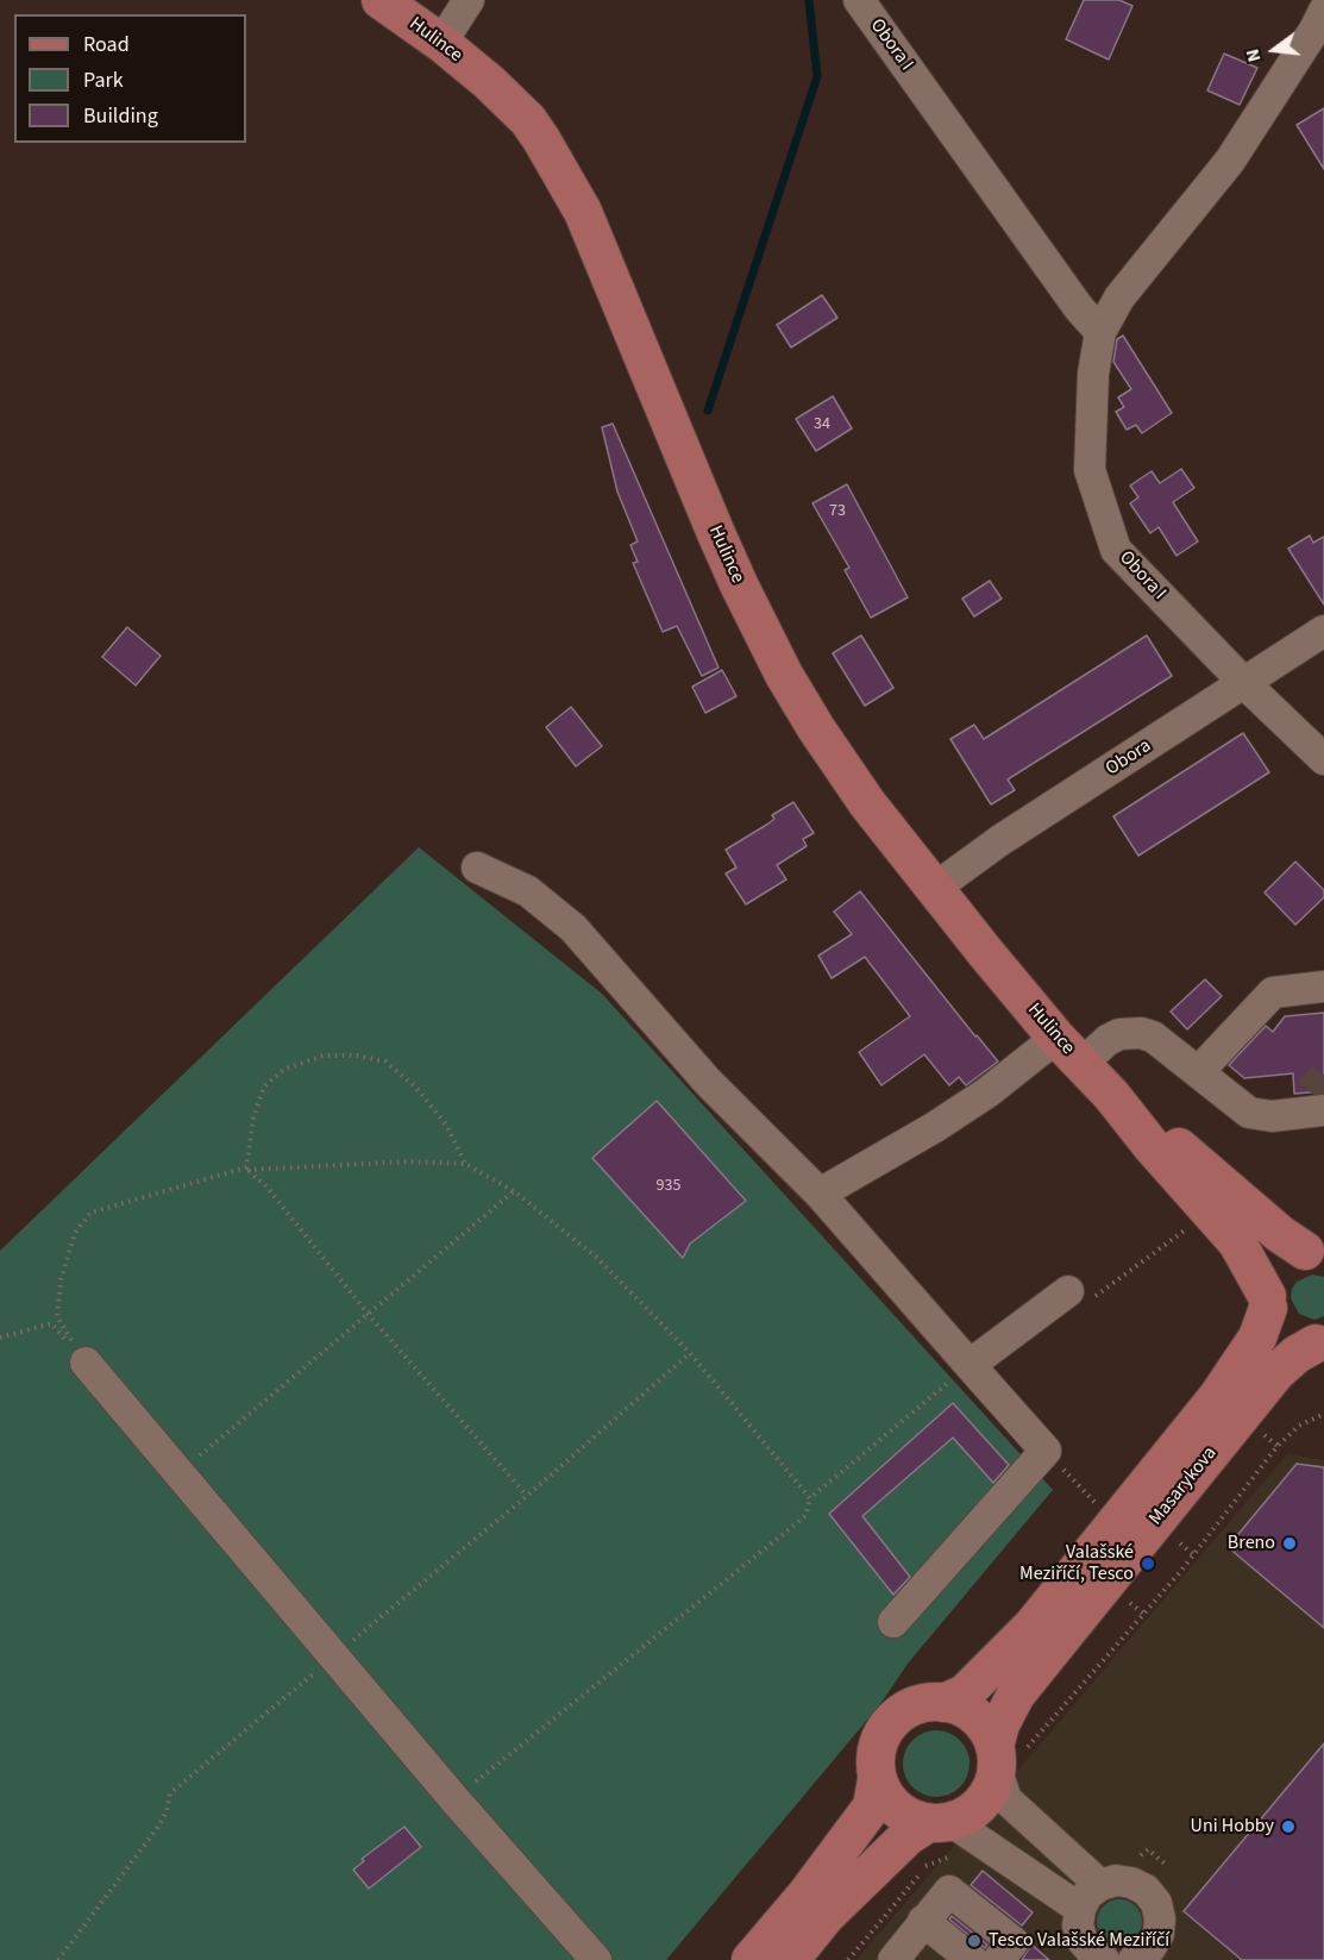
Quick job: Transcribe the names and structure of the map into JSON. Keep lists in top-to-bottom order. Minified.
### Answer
{"streets":{"main road":["Hulince","Masarykova"],"street":["Obora I","Obora"]},"crossings":[["Hulince","Obora"],["Hulince","Masarykova"],["Obora I","Obora"]],"places":["Breno","Valašské Meziříčí, Tesco","Uni Hobby","Tesco Valašské Meziříčí"],"house_numbers":["34","73","935"],"legend":["Road","Park","Building"],"north":"left"}
